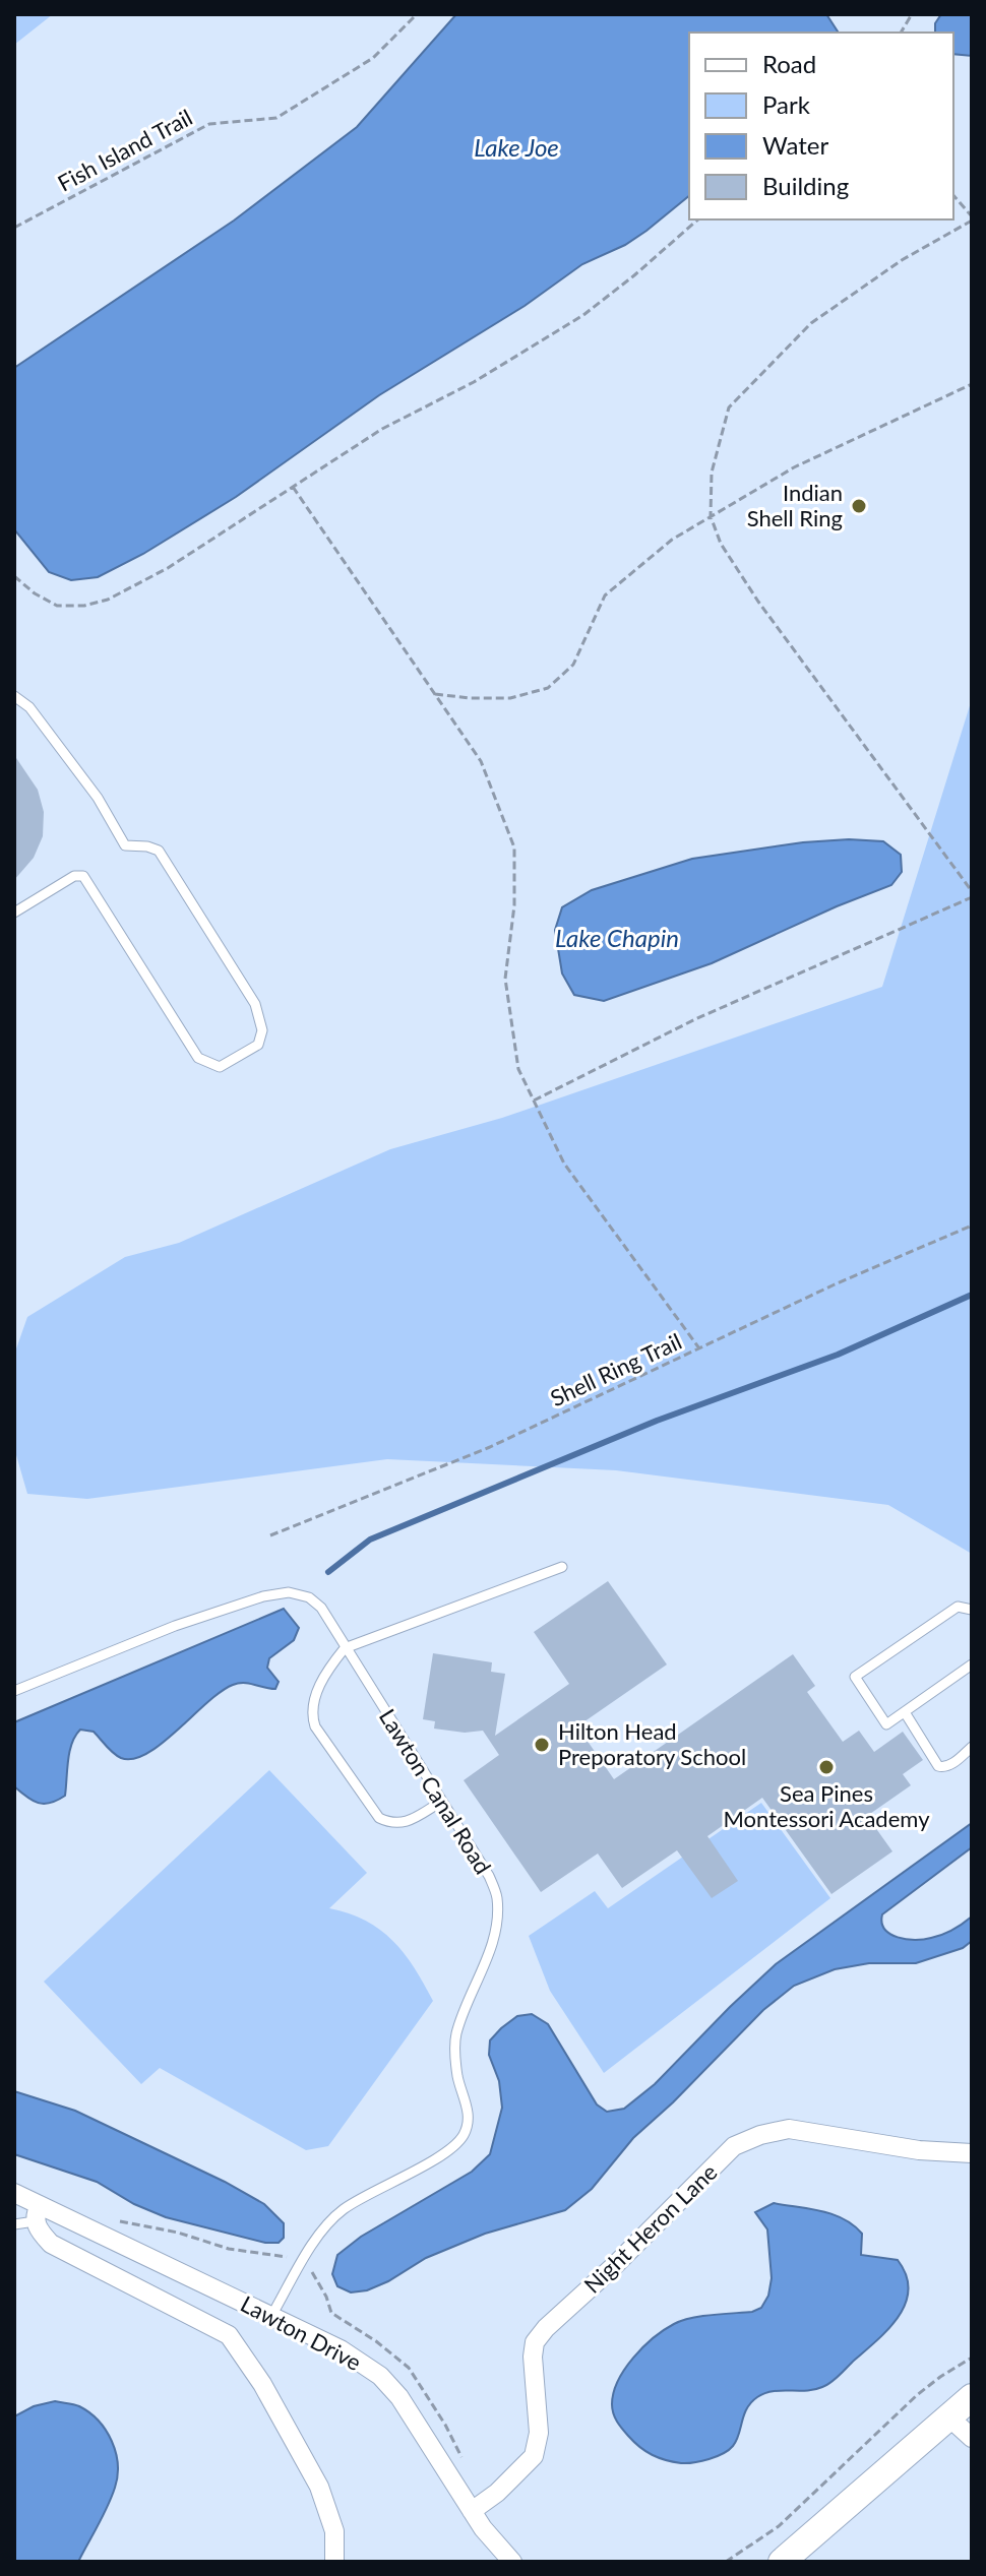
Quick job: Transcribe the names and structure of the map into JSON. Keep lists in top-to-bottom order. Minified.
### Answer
{"streets":{"street":["Night Heron Lane","Lawton Drive"],"lane":["Lawton Canal Road"],"path":["Fish Island Trail","Shell Ring Trail"]},"crossings":[["Lawton Canal Road","Lawton Drive"],["Night Heron Lane","Lawton Drive"]],"water":["Lake Joe","Lake Chapin"],"places":["Indian Shell Ring","Hilton Head Preporatory School","Sea Pines Montessori Academy"],"legend":["Road","Park","Water","Building"]}
